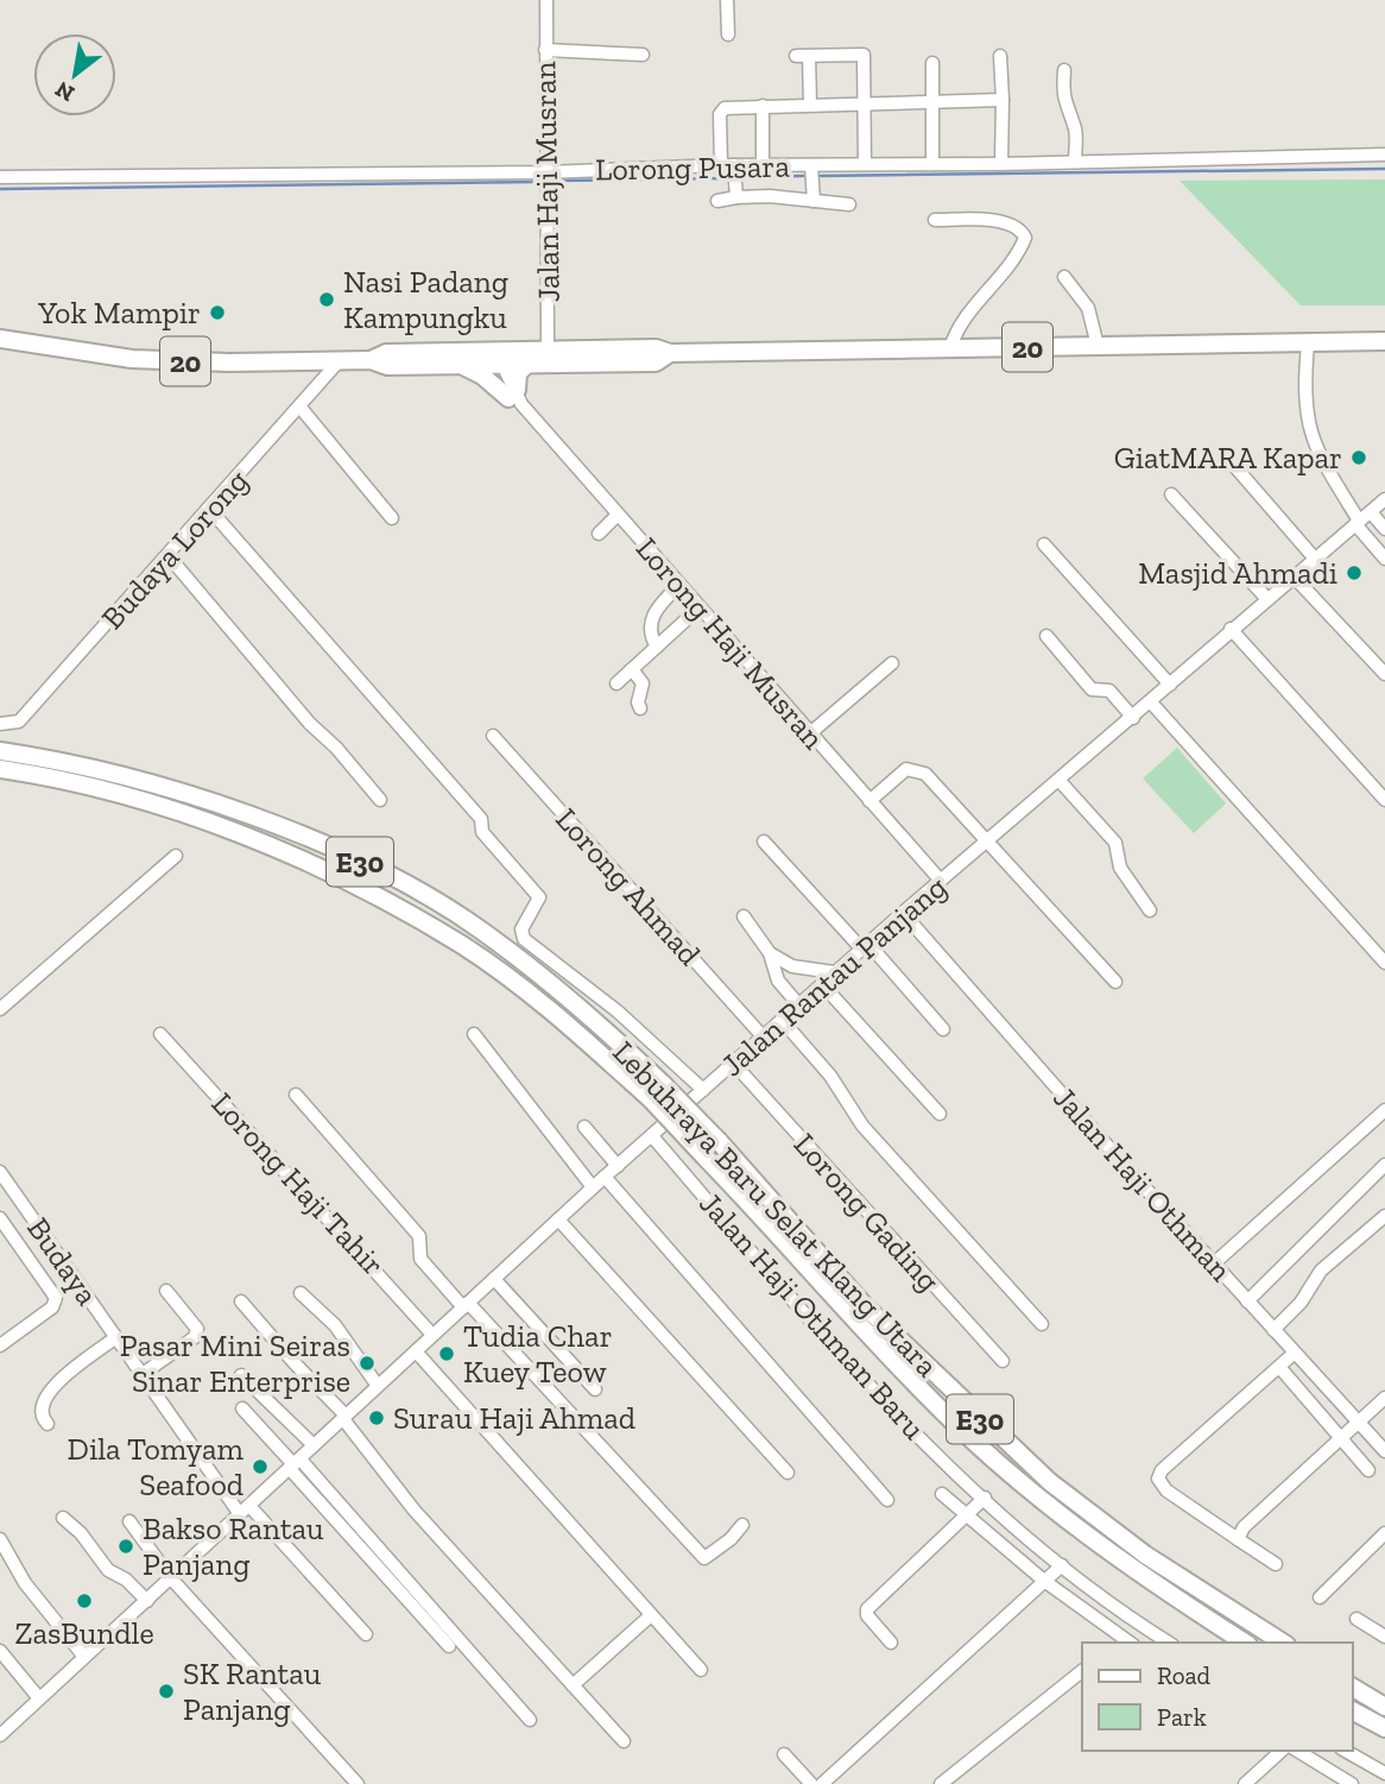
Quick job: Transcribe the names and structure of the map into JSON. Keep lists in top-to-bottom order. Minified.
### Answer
{"streets":{"highway":["20","E30","Lebuhraya Baru Selat Klang Utara"],"street":["Lorong Pusara","Jalan Haji Musran","Budaya Lorong","Lorong Haji Musran","Lorong Ahmad","Jalan Rantau Panjang","Lorong Haji Tahir","Jalan Haji Othman","Lorong Gading","Budaya","Jalan Haji Othman Baru"]},"crossings":[["Lorong Pusara","Jalan Haji Musran"],["Jalan Haji Musran","20"],["20","Budaya Lorong"],["20","Lorong Haji Musran"],["Lorong Haji Musran","Jalan Rantau Panjang"],["Lorong Ahmad","Jalan Rantau Panjang"],["Jalan Rantau Panjang","Lorong Haji Tahir"],["Jalan Rantau Panjang","Jalan Haji Othman"],["Jalan Rantau Panjang","Lorong Gading"],["Jalan Rantau Panjang","Budaya"],["Jalan Rantau Panjang","Jalan Haji Othman Baru"]],"places":["Nasi Padang Kampungku","Yok Mampir","GiatMARA Kapar","Masjid Ahmadi","Tudia Char Kuey Teow","Pasar Mini Seiras Sinar Enterprise","Surau Haji Ahmad","Dila Tomyam Seafood","Bakso Rantau Panjang","ZasBundle","SK Rantau Panjang"],"legend":["Road","Park"],"north":"bottom left"}
